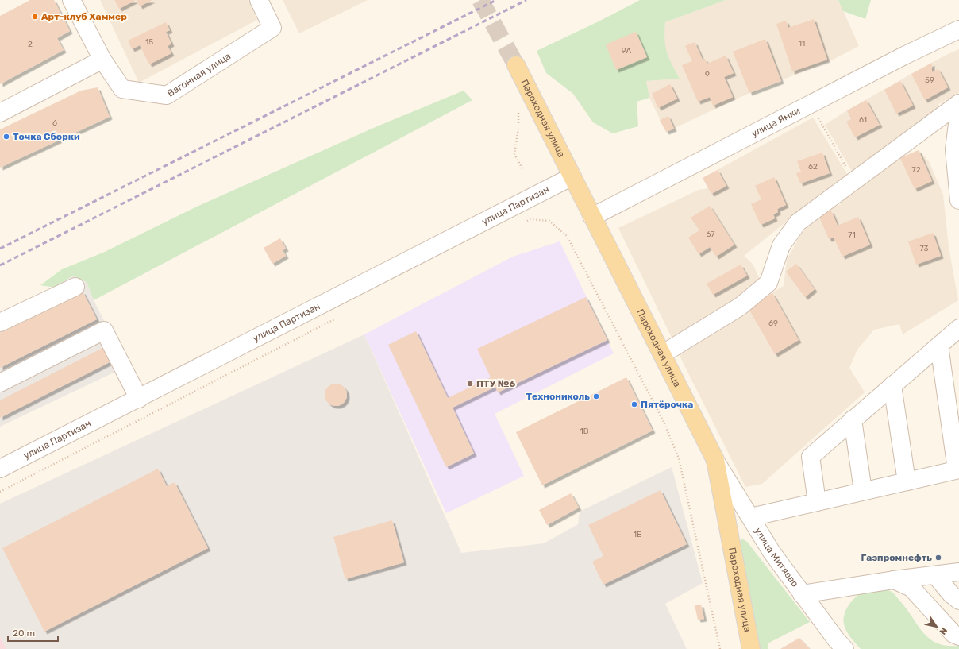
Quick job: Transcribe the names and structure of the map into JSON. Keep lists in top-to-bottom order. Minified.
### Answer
{"streets":{"main road":["Пароходная улица"],"street":["Вагонная улица","улица Ямки","улица Партизан","улица Митяево"]},"crossings":[["Пароходная улица","улица Ямки"],["Пароходная улица","улица Партизан"],["Пароходная улица","улица Митяево"]],"places":["Арт-клуб Хаммер","Точка Сборки","ПТУ №6","Технониколь","Пятёрочка","Газпромнефть"],"house_numbers":["15","11","2","9А","9","59","61","6","62","72","67","71","73","69","1В","1Е"],"scale_bar":"20 m","north":"bottom right"}
